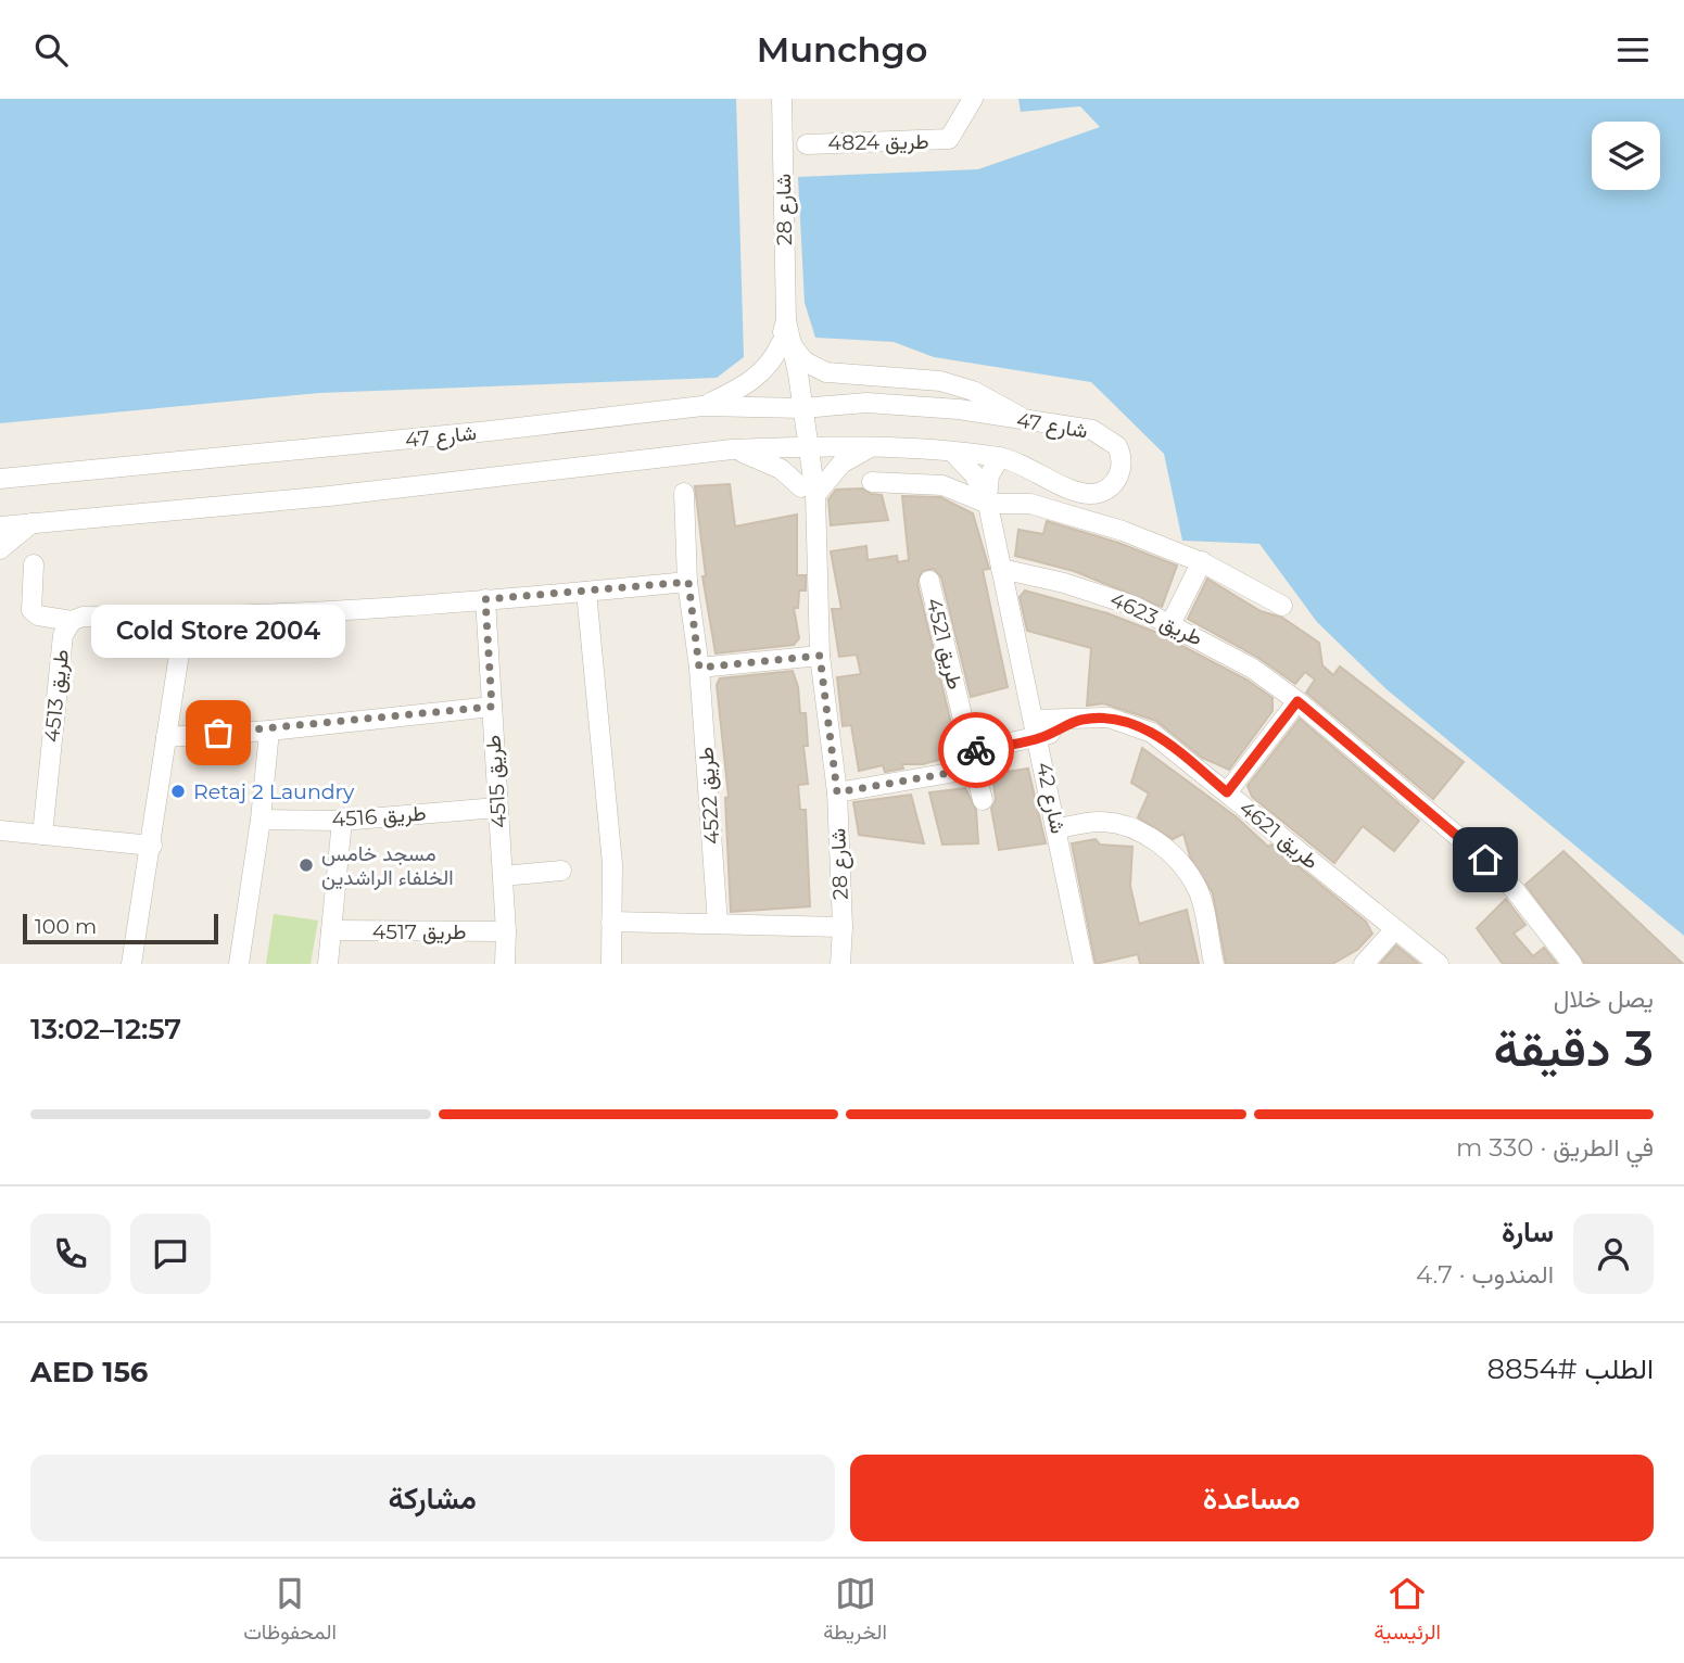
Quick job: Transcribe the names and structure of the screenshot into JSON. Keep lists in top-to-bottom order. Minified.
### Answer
{"streets":{"street":["طريق 4824","شارع 28","شارع 47","طريق 4623","طريق 4521","طريق 4513","طريق 4515","طريق 4522","شارع 42","طريق 4516","طريق 4621","طريق 4517"]},"crossings":[["شارع 28","شارع 47"],["شارع 47","شارع 42"],["طريق 4623","شارع 42"],["طريق 4513","طريق 4515"],["طريق 4513","طريق 4522"],["طريق 4515","طريق 4516"],["طريق 4515","طريق 4517"],["شارع 42","طريق 4621"]],"places":["2004 Cold Store","Retaj 2 Laundry","مسجد خامس الخلفاء الراشدين"],"scale_bar":"100 m","page":{"header":"Munchgo","bubble":"2004 Cold Store","scale":"100 m","heading":["3 دقيقة","يصل خلال","12:57–13:02"],"panel":["سارة","المندوب · 4.7","الطلب #8854","AED 156"],"bar":"في الطريق · 330 m","buttons":["مساعدة","مشاركة"],"tabs":["الرئيسية","الخريطة","المحفوظات"]}}
